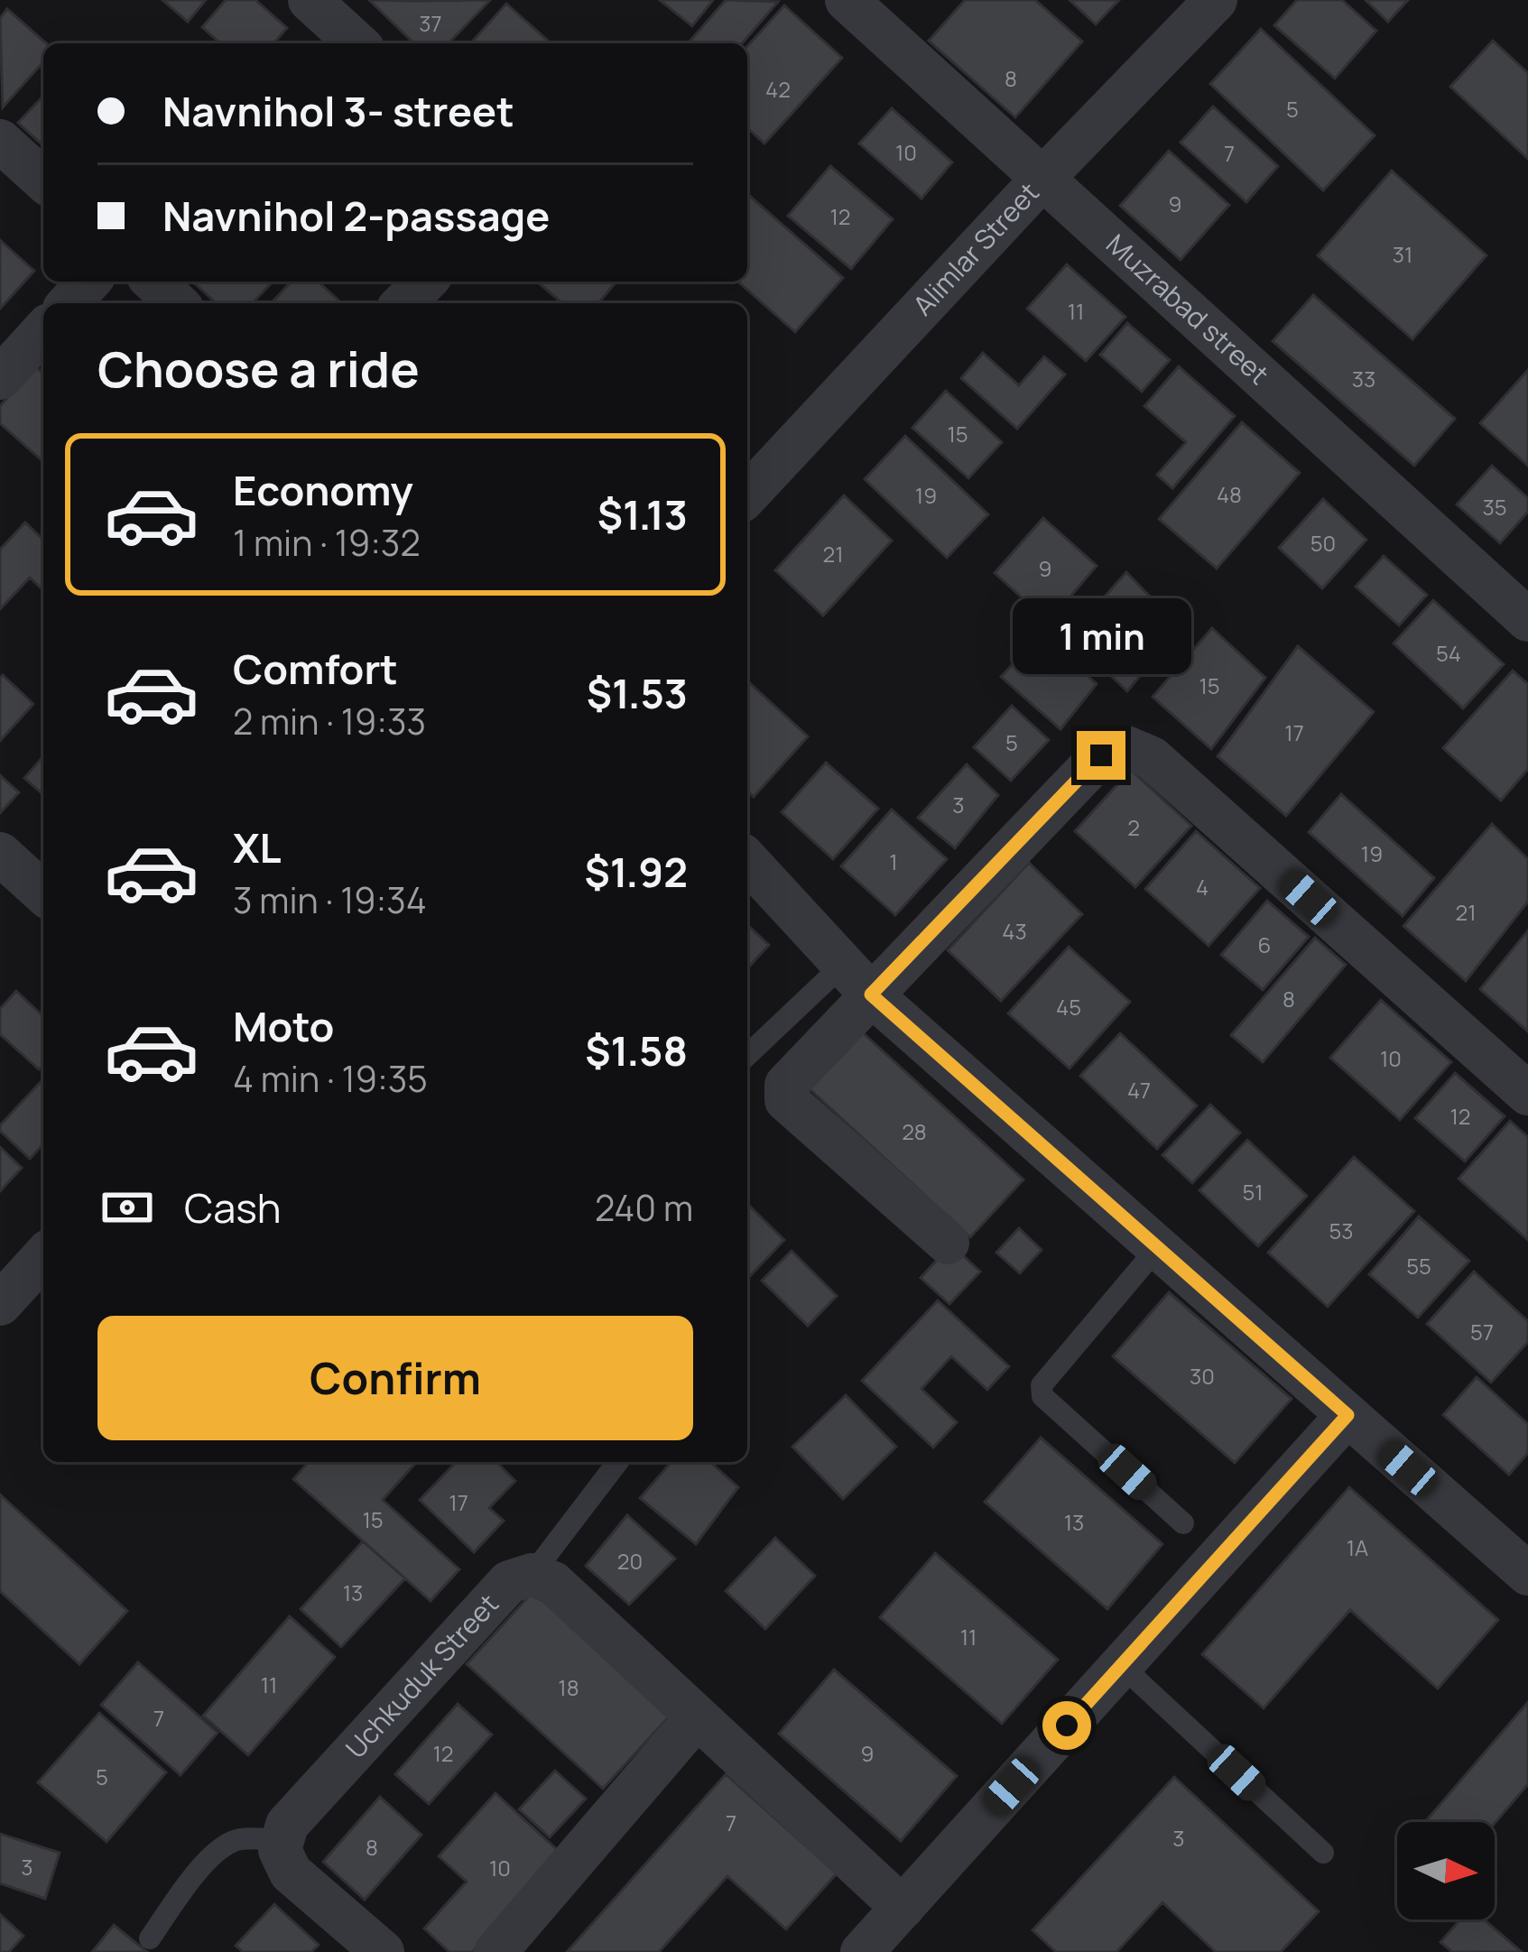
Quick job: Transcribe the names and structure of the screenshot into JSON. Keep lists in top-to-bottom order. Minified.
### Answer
{"streets":{"street":["Аlimlar Street","Muzrabad street","Uchkuduk Street"]},"crossings":[["Аlimlar Street","Muzrabad street"]],"house_numbers":["37","8","42","5","10","7","9","12","31","11","33","15","48","19","35","50","21","9","54","15","17","5","3","2","19","1","4","21","43","6","8","45","10","47","12","28","51","53","55","57","30","17","15","13","1A","20","13","11","11","18","7","12","9","5","7","3","8","3","10"],"north":"right","page":{"banner":["Navnihol 3- street","Navnihol 2-passage"],"heading":"Choose a ride","list":[{"name":"Economy","note":"1 min · 19:32","value":"$1.13"},{"name":"Comfort","note":"2 min · 19:33","value":"$1.53"},{"name":"XL","note":"3 min · 19:34","value":"$1.92"},{"name":"Moto","note":"4 min · 19:35","value":"$1.58"}],"bubble":"1 min","pay":["Cash","240 m"],"buttons":"Confirm"}}
